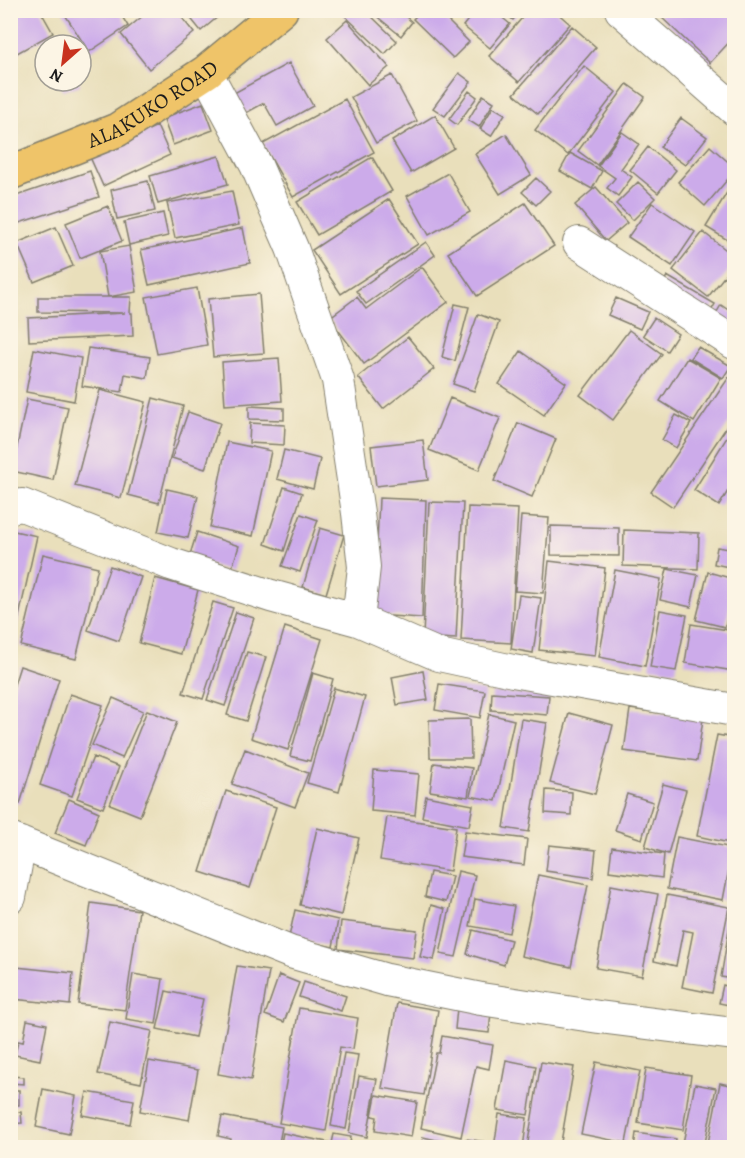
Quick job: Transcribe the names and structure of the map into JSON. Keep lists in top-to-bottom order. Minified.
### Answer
{"streets":{"main road":["ALAKUKO ROAD"]},"north":"bottom left"}
